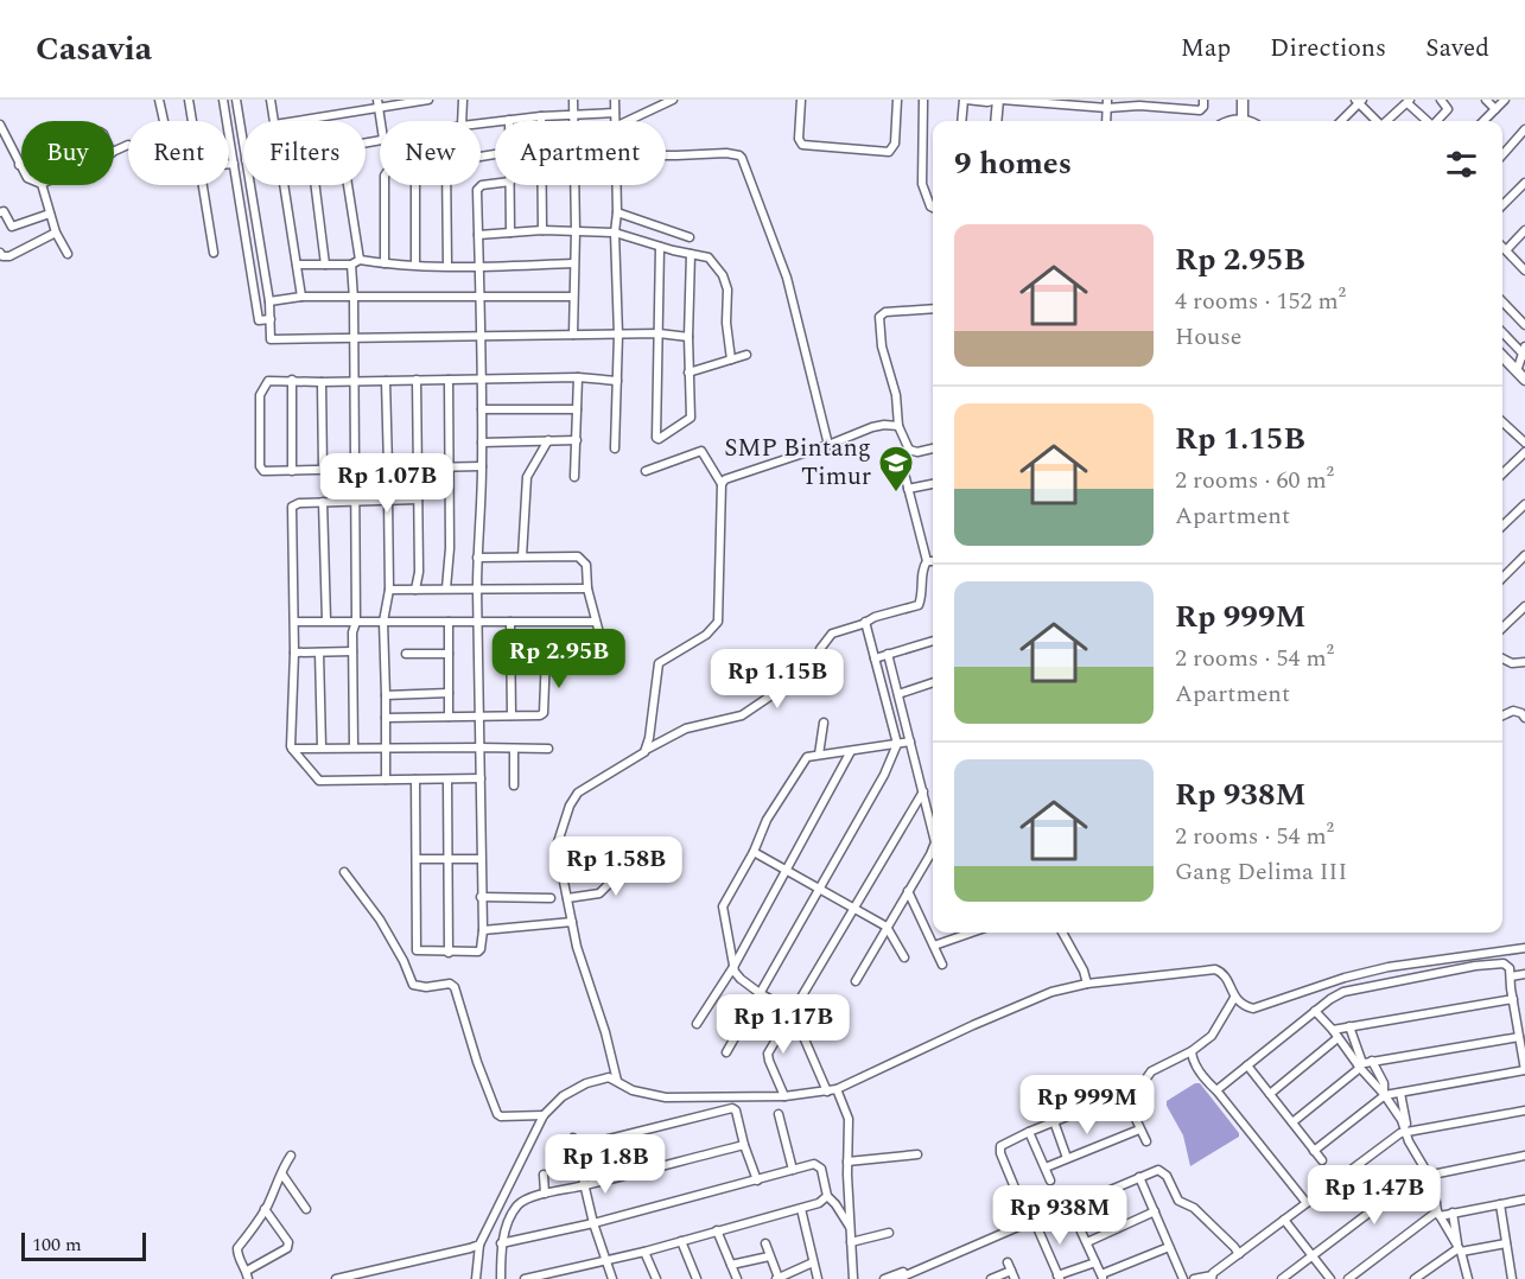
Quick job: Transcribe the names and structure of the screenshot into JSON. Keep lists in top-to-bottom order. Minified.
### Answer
{"places":{"school or university":["SMP Bintang Timur"]},"scale_bar":"100 m","page":{"header":"Casavia","nav":["Map","Directions","Saved"],"chip":["Buy","Rent","Filters","New","Apartment"],"heading":"9 homes","list":[{"name":"Rp 2.95B","note":"4 rooms · 152 m² · House"},{"name":"Rp 1.15B","note":"2 rooms · 60 m² · Apartment"},{"name":"Rp 999M","note":"2 rooms · 54 m² · Apartment"},{"name":"Rp 938M","note":"2 rooms · 54 m² · Gang Delima III"}],"price":["Rp 1.07B","Rp 2.95B","Rp 1.15B","Rp 1.58B","Rp 1.17B","Rp 999M","Rp 1.8B","Rp 1.47B","Rp 938M"],"scale":"100 m"}}
